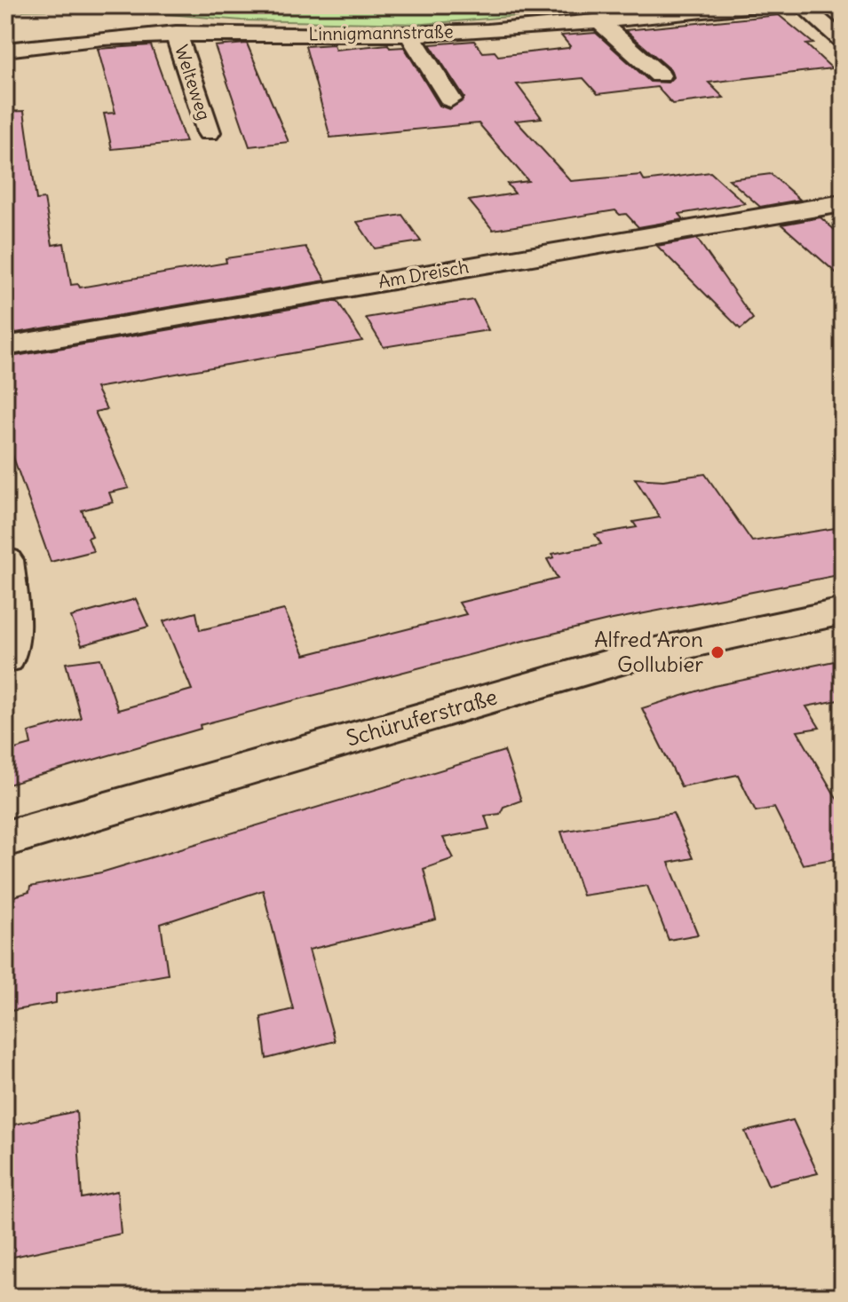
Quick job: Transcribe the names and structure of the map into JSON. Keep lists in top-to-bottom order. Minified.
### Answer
{"streets":{"street":["Linnigmannstraße","Welteweg","Am Dreisch","Schüruferstraße"]},"crossings":[["Linnigmannstraße","Welteweg"]],"places":["Alfred Aron Gollubier"]}
